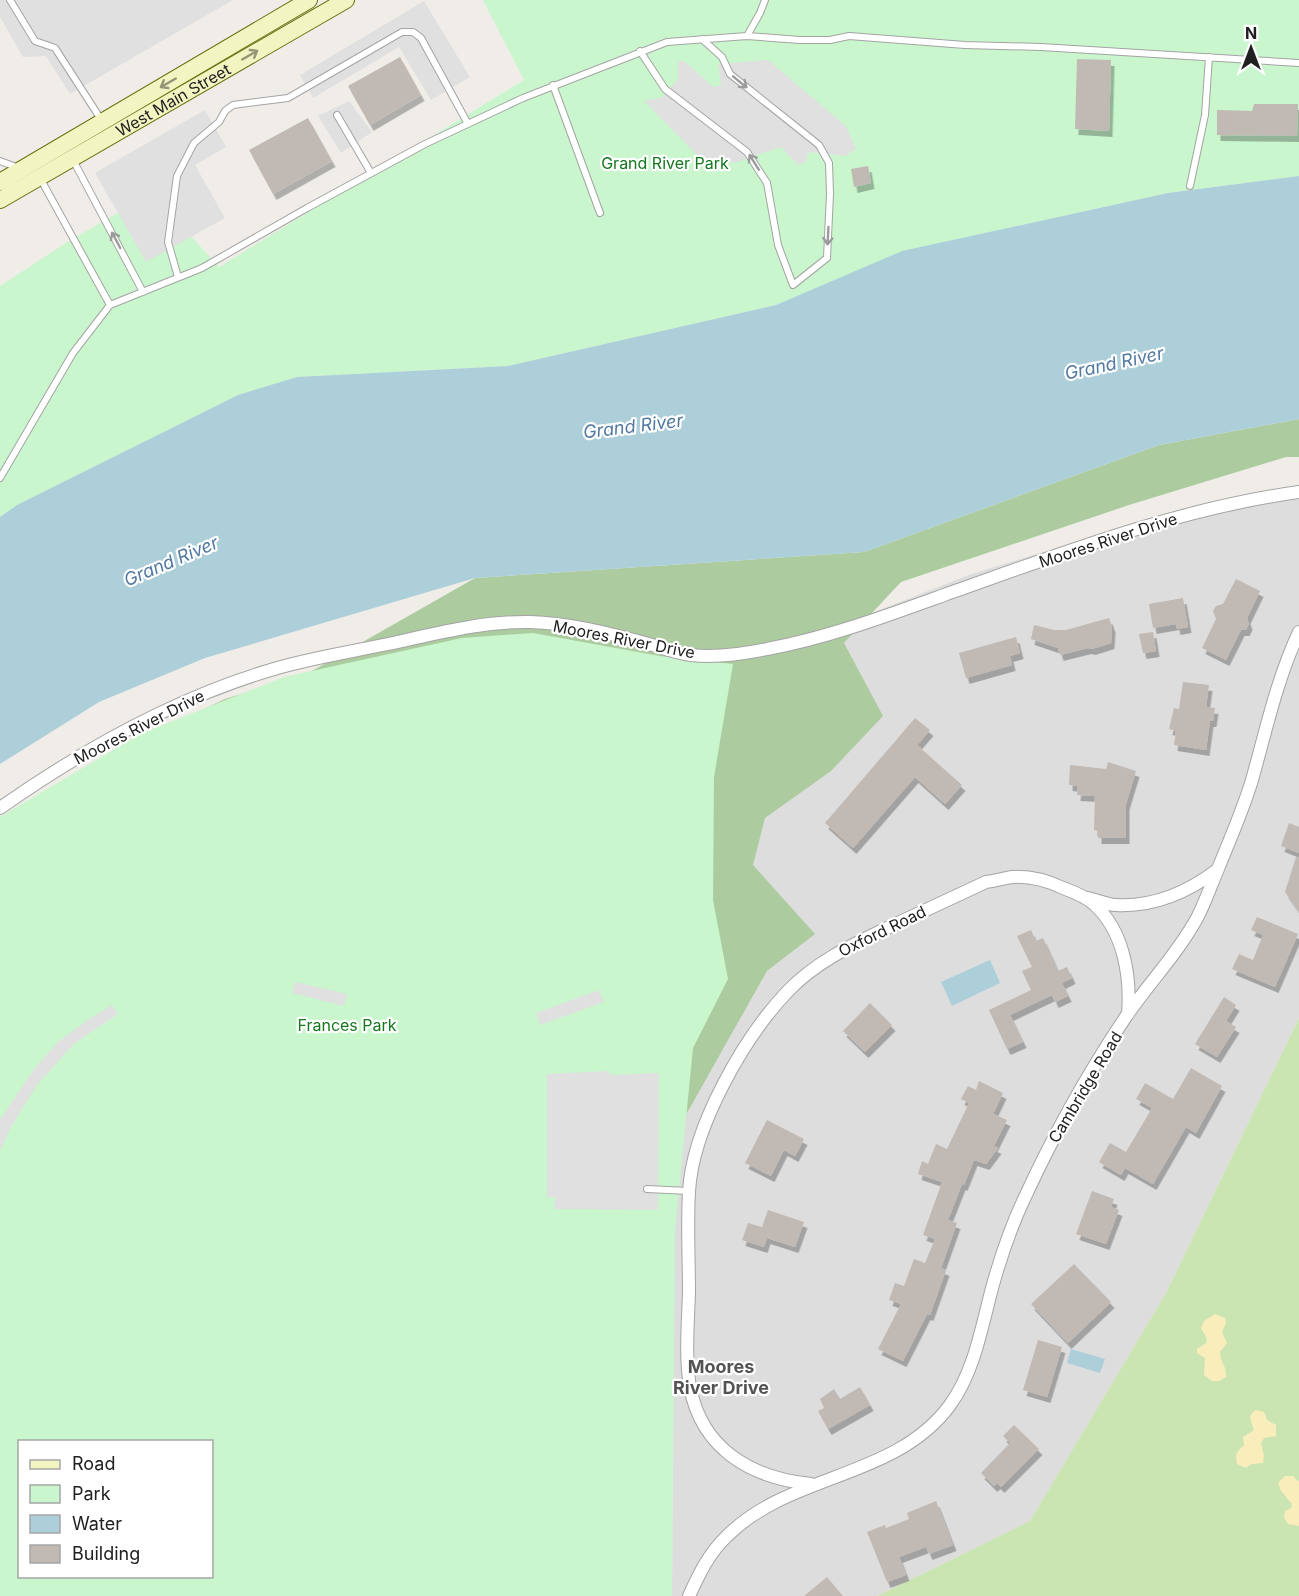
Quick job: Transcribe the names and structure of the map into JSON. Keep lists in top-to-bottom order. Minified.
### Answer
{"streets":{"main road":["West Main Street"],"street":["Moores River Drive","Oxford Road","Cambridge Road"]},"crossings":[["Oxford Road","Cambridge Road"]],"districts":["Moores River Drive"],"water":["Grand River"],"parks":["Grand River Park","Frances Park"],"legend":["Road","Park","Water","Building"],"north":"top"}
